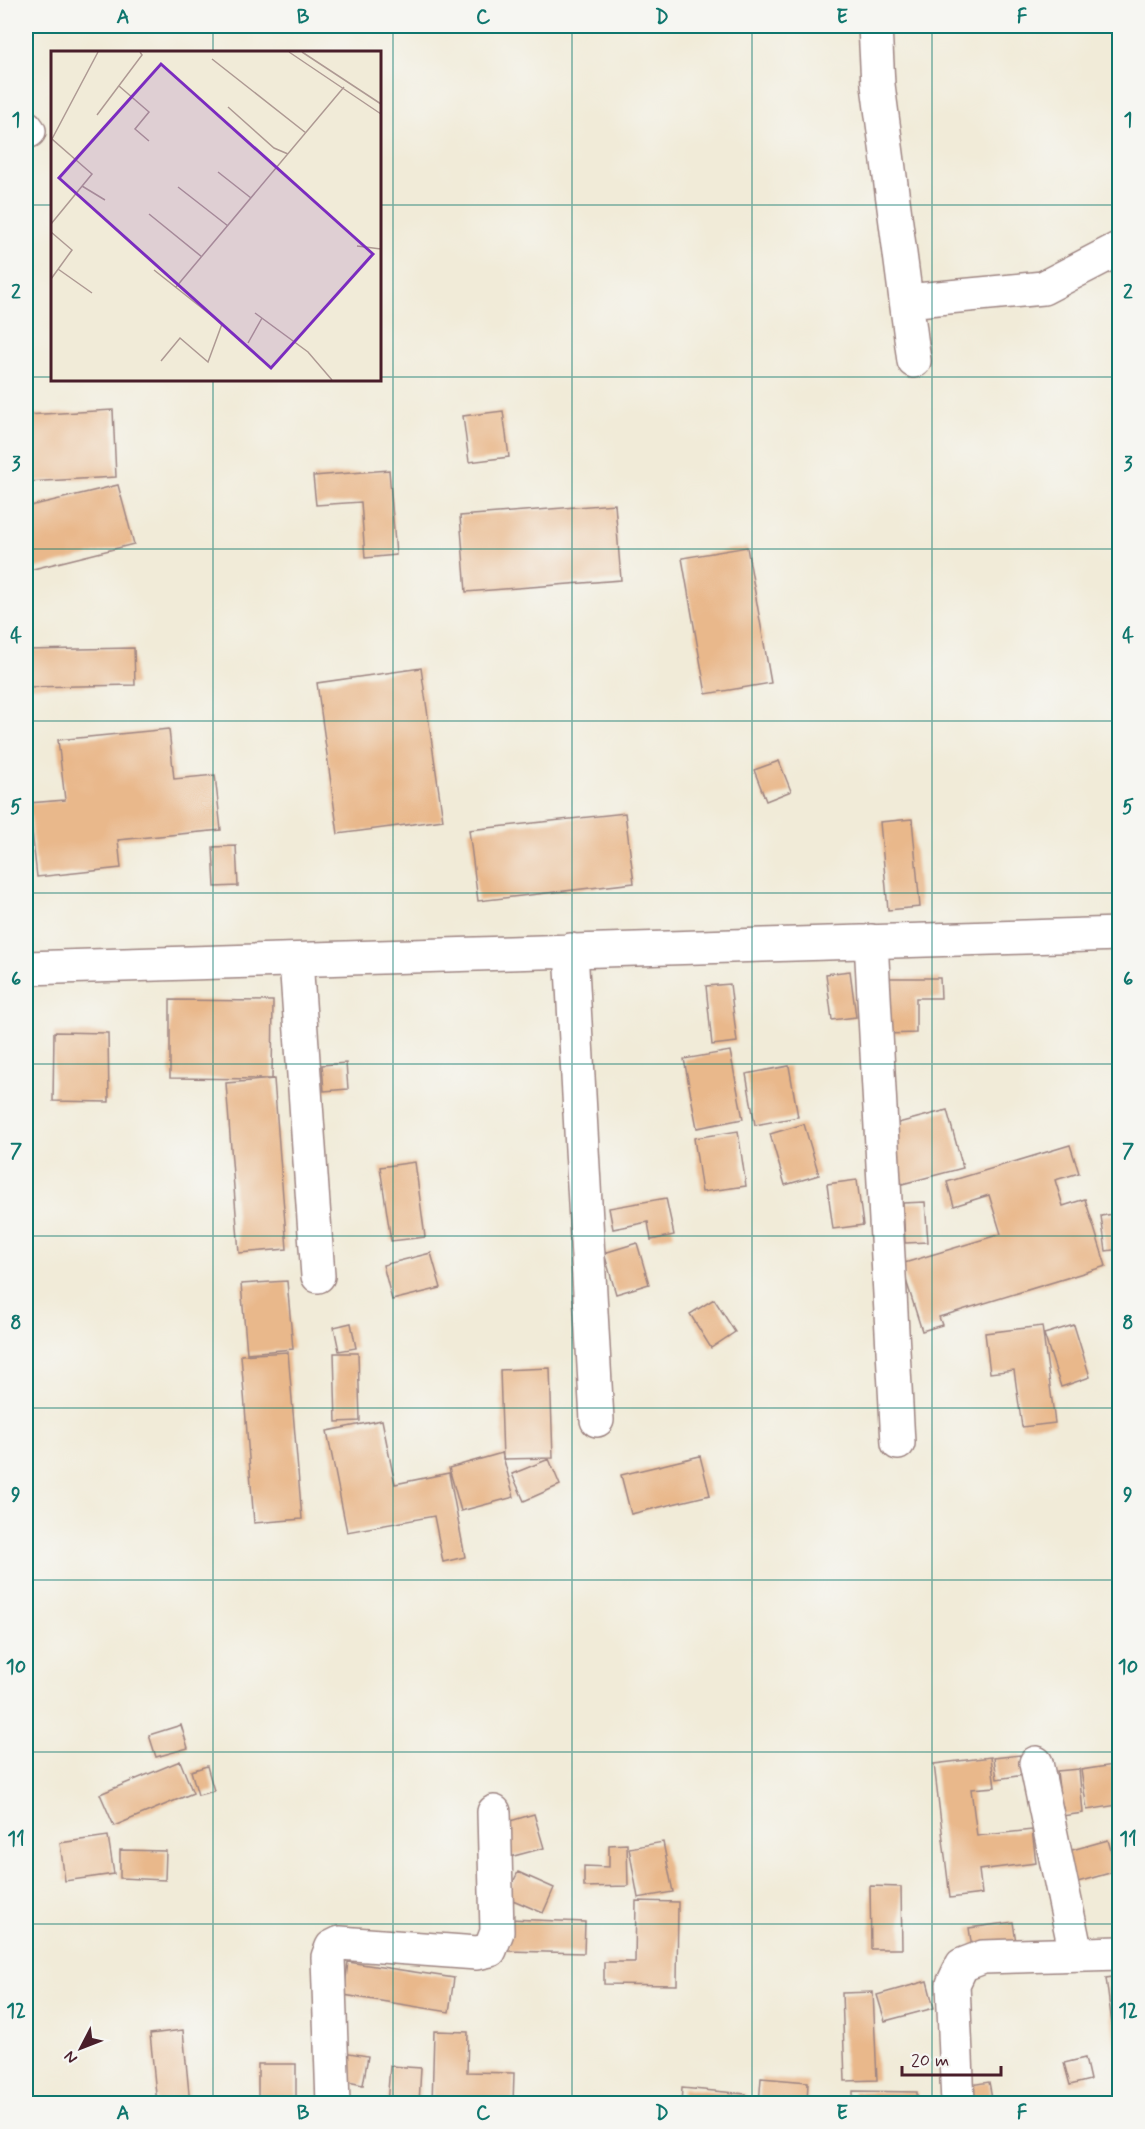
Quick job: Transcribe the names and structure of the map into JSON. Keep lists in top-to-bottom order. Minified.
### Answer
{"scale_bar":"20 m","north":"bottom left","grid":{"columns":["A","B","C","D","E","F"],"rows":["1","2","3","4","5","6","7","8","9","10","11","12"]}}
